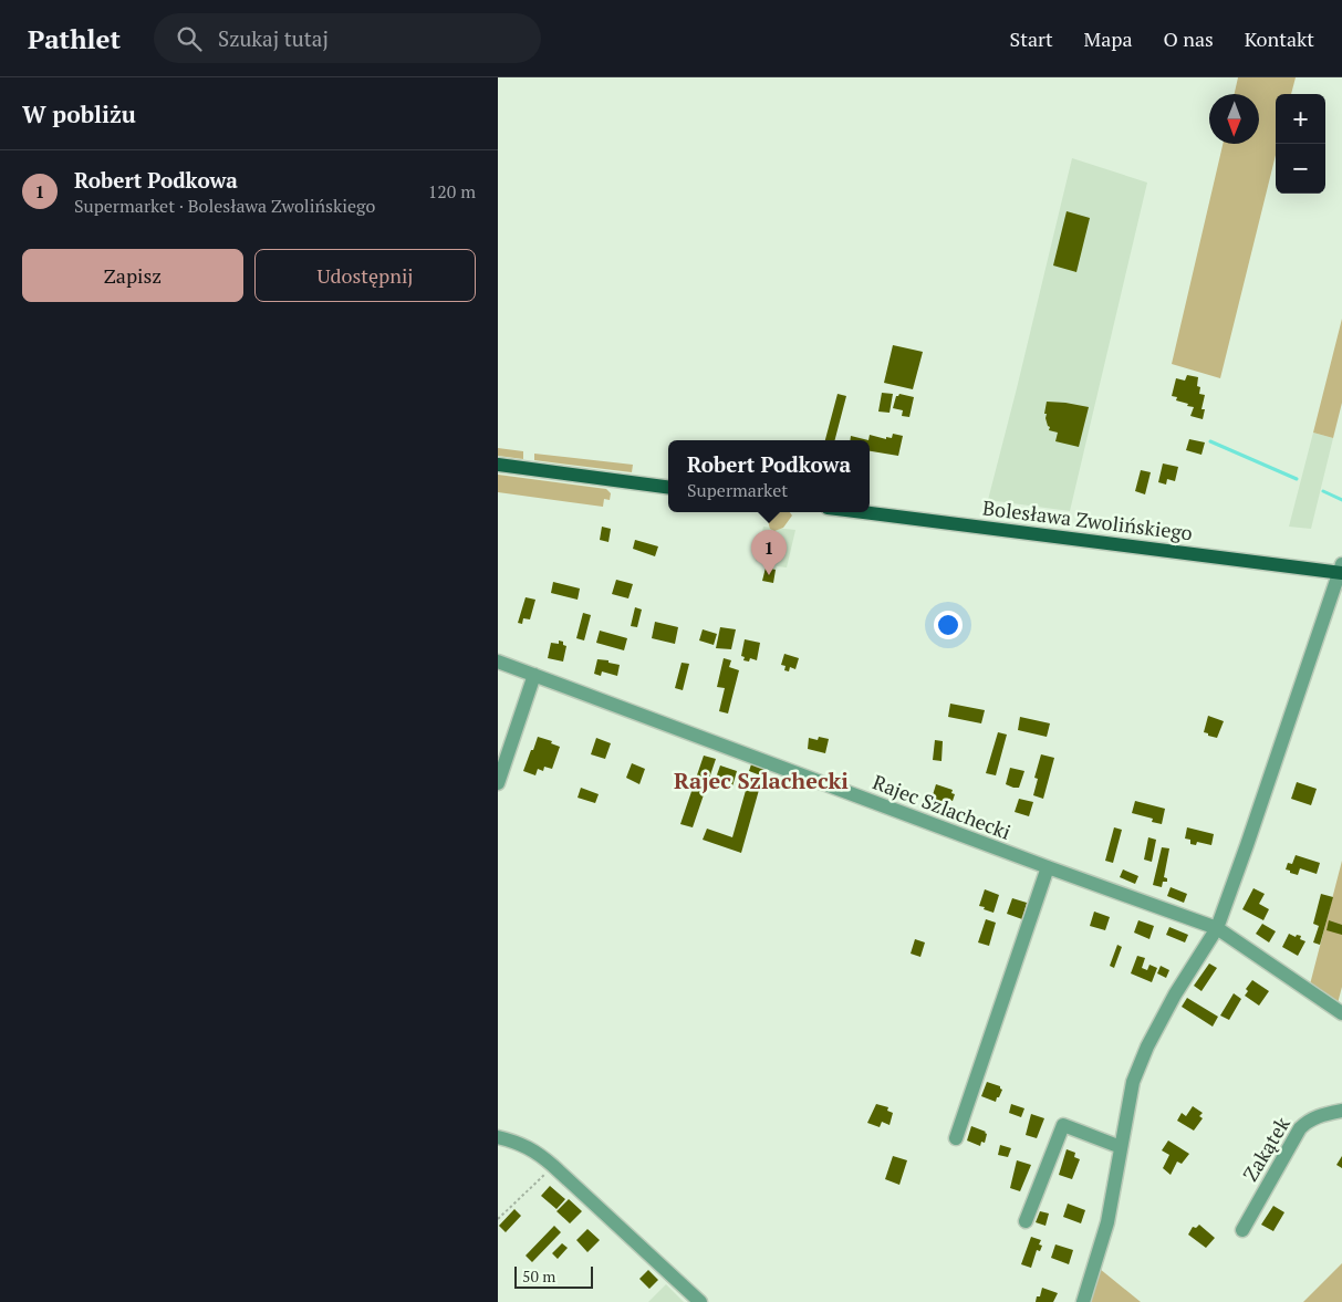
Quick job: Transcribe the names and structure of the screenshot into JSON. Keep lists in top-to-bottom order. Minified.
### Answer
{"streets":{"main road":["Bolesława Zwolińskiego"],"street":["Rajec Szlachecki","Zakątek"]},"districts":["Rajec Szlachecki"],"scale_bar":"50 m","north":"bottom","page":{"header":"Pathlet","search":"Szukaj tutaj","nav":["Start","Mapa","O nas","Kontakt"],"heading":"W pobliżu","map_buttons":["+","−"],"list":[{"mark":"1","name":"Robert Podkowa","note":"Supermarket · Bolesława Zwolińskiego","value":"120 m"}],"buttons":["Zapisz","Udostępnij"],"popup":["Robert Podkowa","Supermarket"],"pins":"1","scale":"50 m"}}
